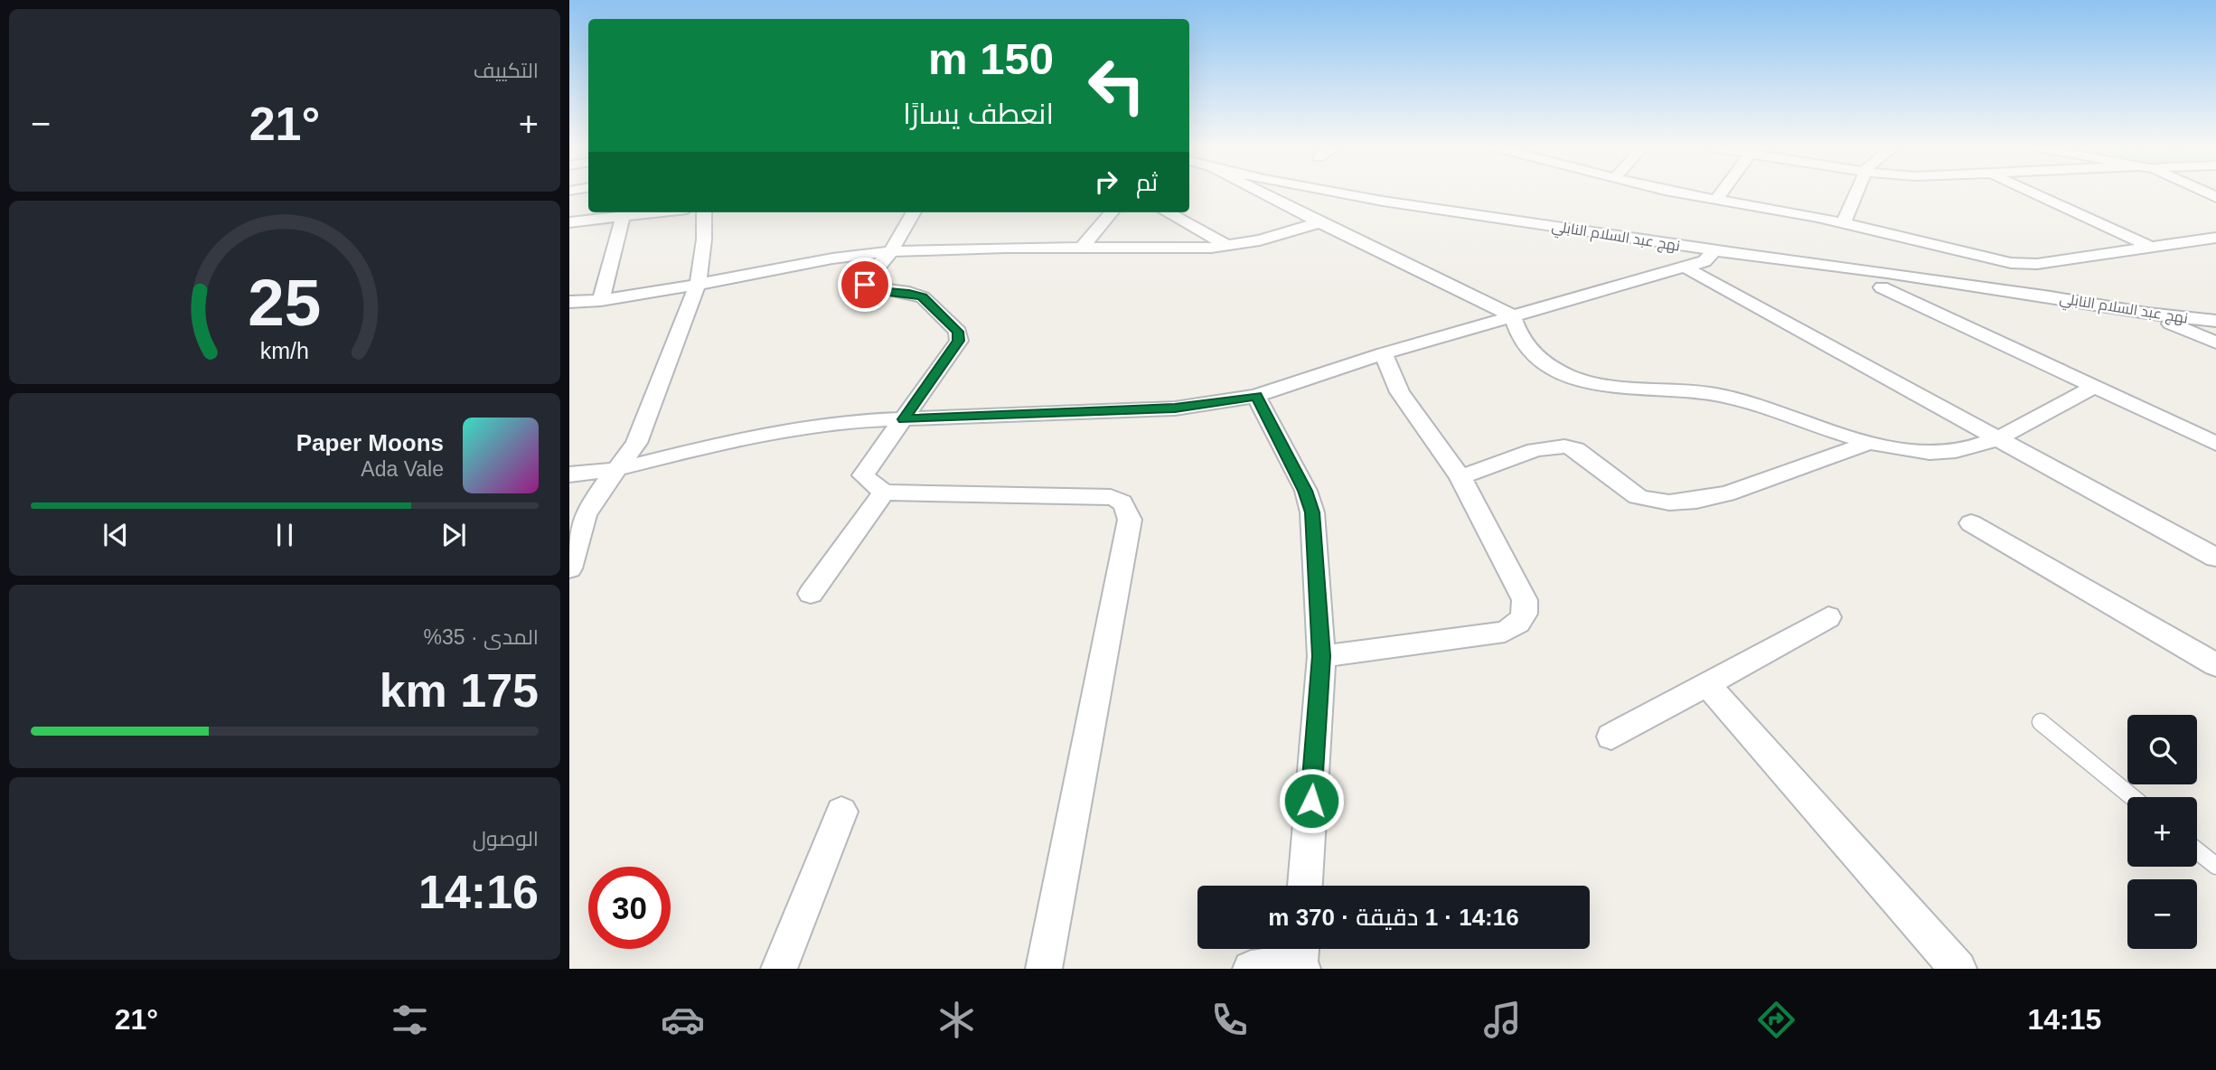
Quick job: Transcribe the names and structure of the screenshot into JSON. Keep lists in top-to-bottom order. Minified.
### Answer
{"streets":{"street":["نهج عبد السلام النابلي"]},"page":{"tile":["التكييف",["المدى · 35%","175 km"],["الوصول","14:16"]],"turn":["150 m","انعطف يسارًا"],"heat":["−","21°","+"],"then":"ثم","song":["Paper Moons","Ada Vale"],"map_buttons":["+","−"],"limit":"30","trip":"14:16 · 1 دقيقة · 370 m","tabs":["14:15","21°"],"gauge":["25","km/h"]}}
